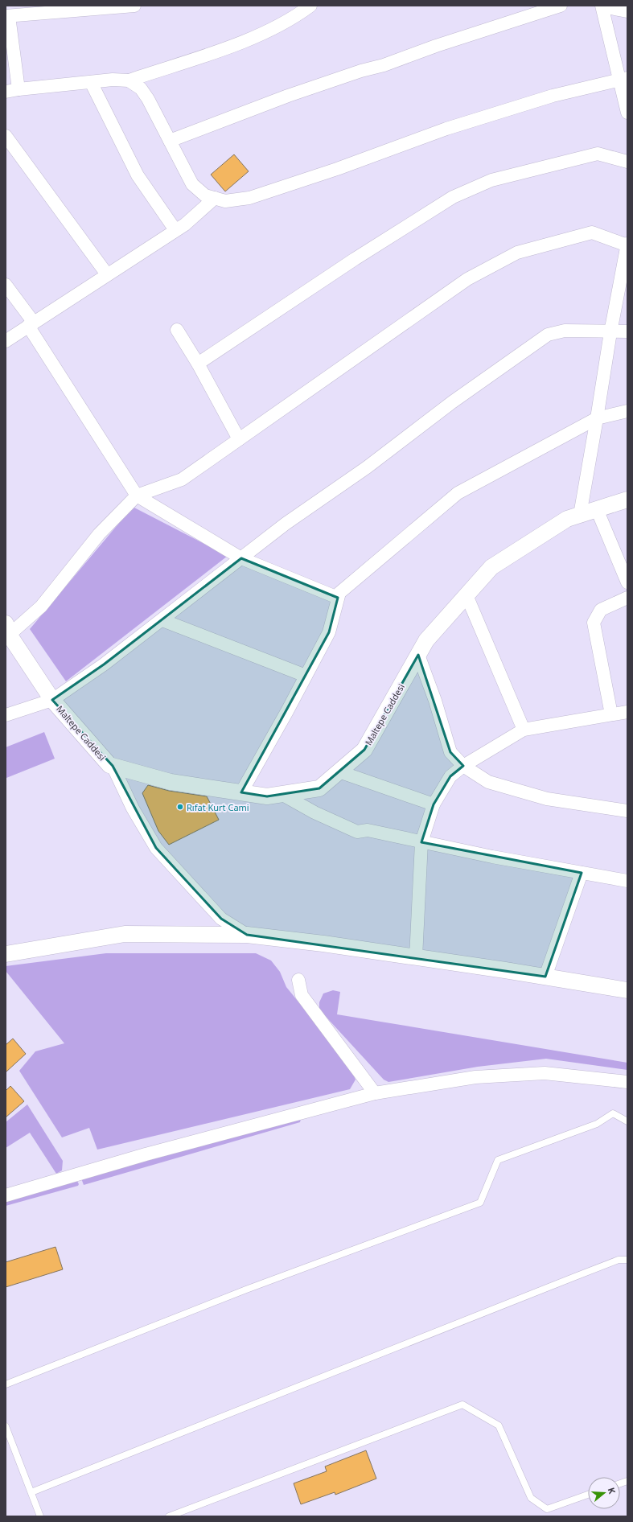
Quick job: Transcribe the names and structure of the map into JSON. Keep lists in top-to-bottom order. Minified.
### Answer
{"streets":{"street":["Maltepe Caddesi"]},"places":["Rıfat Kurt Cami"],"north":"right"}
